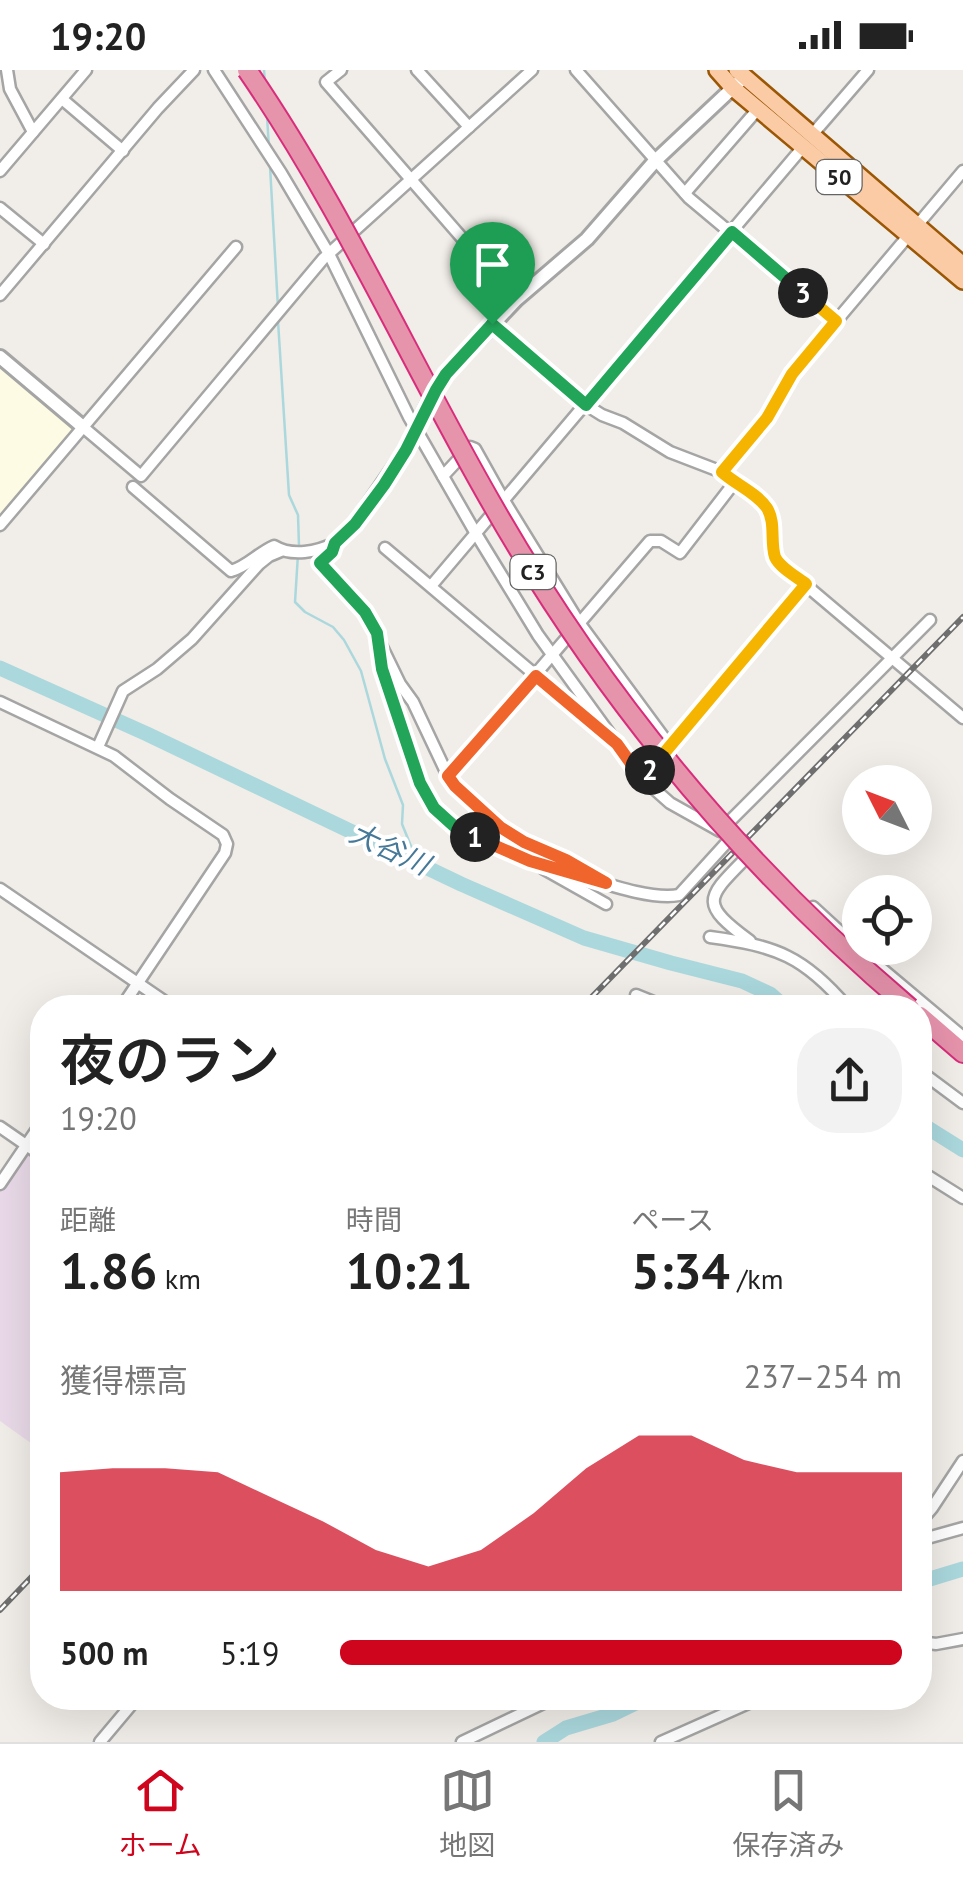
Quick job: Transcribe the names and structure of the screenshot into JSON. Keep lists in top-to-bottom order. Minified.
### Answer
{"streets":{"highway":["C3"],"main road":["50"]},"water":["大谷川"],"north":"top left","page":{"status":"19:20","pins":["3","2","1"],"heading":["夜のラン","19:20"],"stats":[["距離","1.86 km"],["時間","10:21"],["ペース","5:34 /km"]],"chart":["獲得標高","237–254 m"],"list":[{"name":"500 m","note":"5:19"}],"tabs":["ホーム","地図","保存済み"]}}
